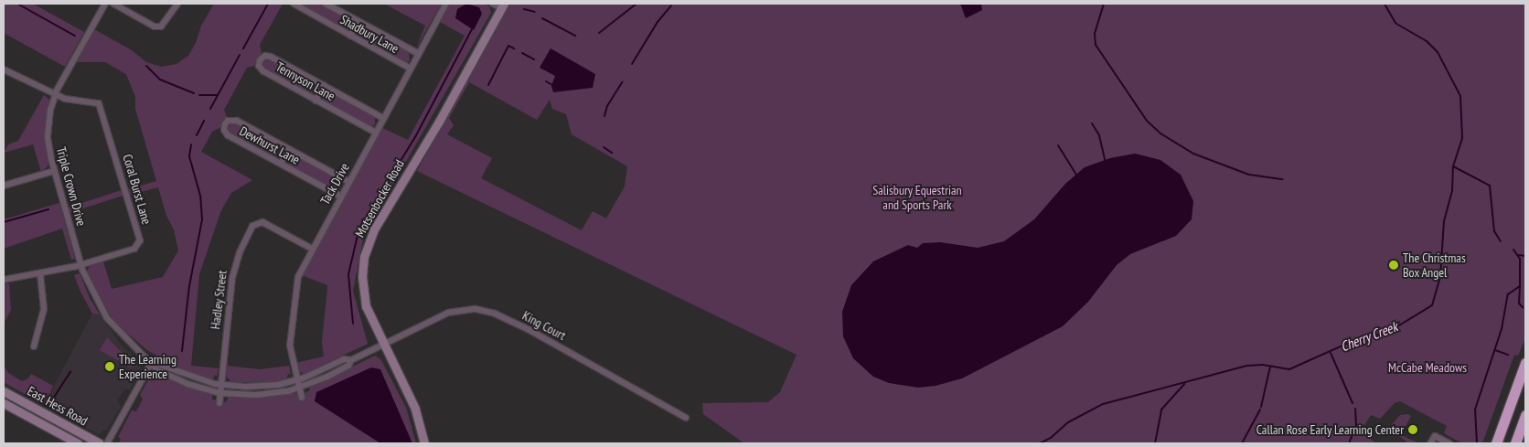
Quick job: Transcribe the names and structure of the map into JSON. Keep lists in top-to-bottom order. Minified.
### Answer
{"streets":{"main road":["Motsenbocker Road","East Hess Road"],"street":["Shadbury Lane","Tennyson Lane","Dewhurst Lane","Tack Drive","Triple Crown Drive","Coral Burst Lane","Hadley Street","King Court"]},"crossings":[["Shadbury Lane","Tack Drive"],["Tennyson Lane","Tack Drive"],["Dewhurst Lane","Tack Drive"],["Tack Drive","Triple Crown Drive"],["Tack Drive","Hadley Street"],["Triple Crown Drive","Coral Burst Lane"],["Triple Crown Drive","Motsenbocker Road"],["Triple Crown Drive","Hadley Street"],["Triple Crown Drive","King Court"],["Motsenbocker Road","King Court"]],"water":["Cherry Creek"],"parks":["Salisbury Equestrian and Sports Park","McCabe Meadows"],"places":["The Christmas Box Angel","The Learning Experience","Callan Rose Early Learning Center"]}
